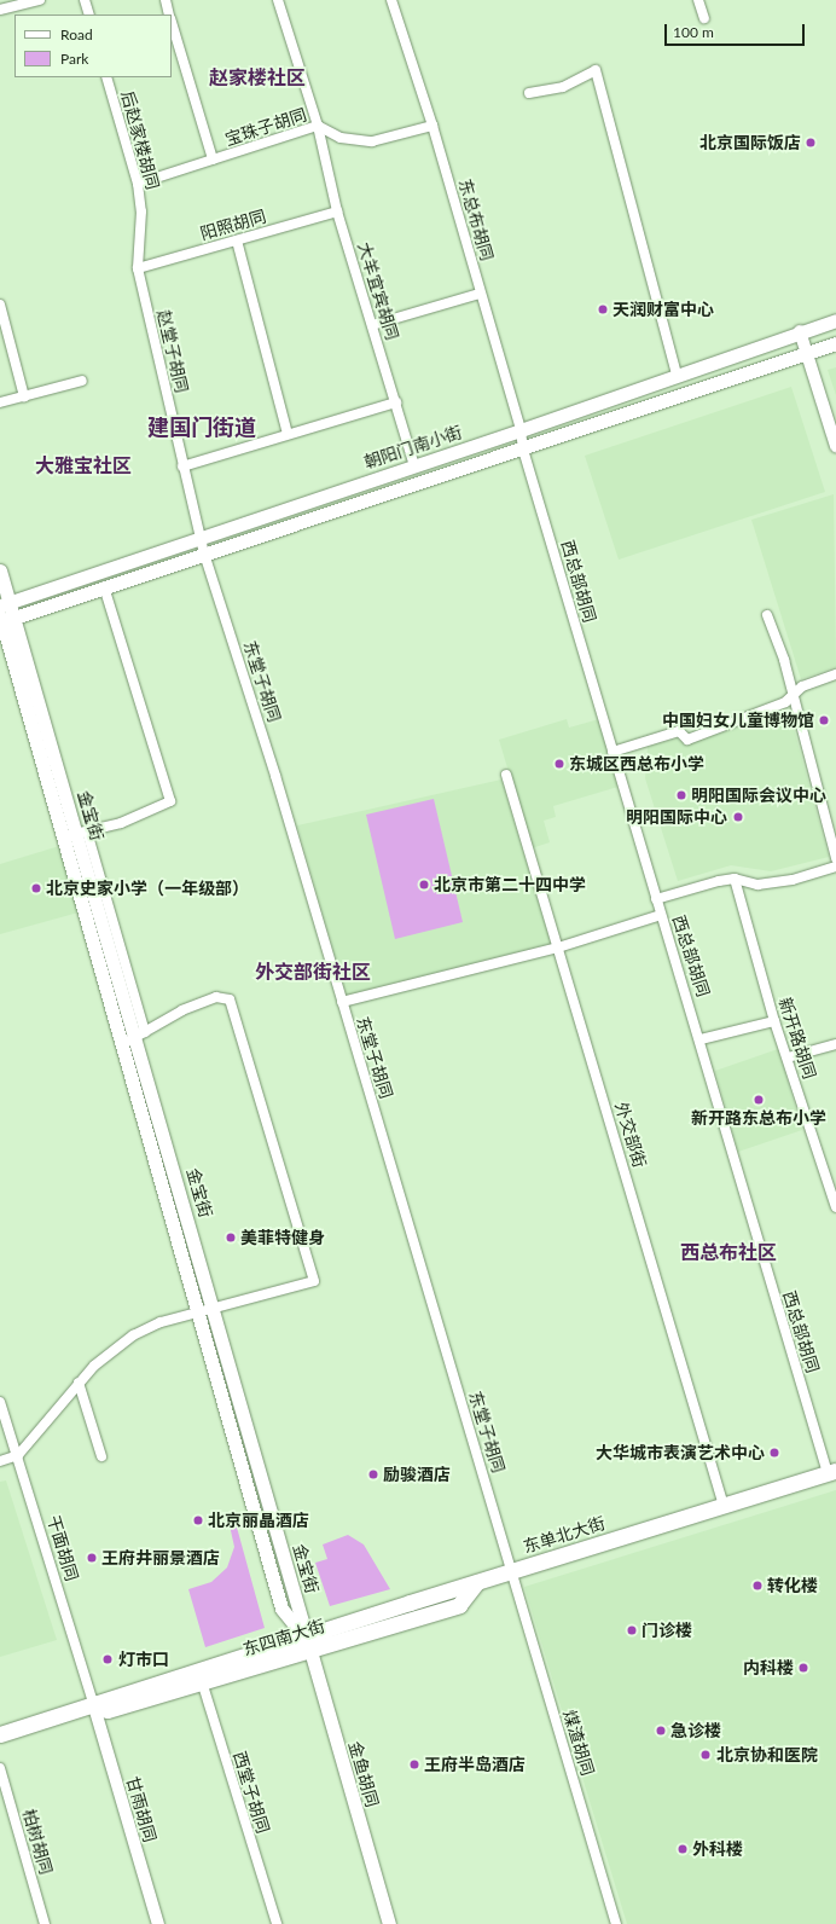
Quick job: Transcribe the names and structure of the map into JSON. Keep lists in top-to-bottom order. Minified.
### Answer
{"streets":{"main road":["朝阳门南小街","金宝街","东单北大街","东四南大街","金鱼胡同"],"street":["宝珠子胡同","后赵家楼胡同","东总布胡同","阳照胡同","大羊宜宾胡同","赵堂子胡同","西总部胡同","东堂子胡同","新开路胡同","外交部街","干面胡同","煤渣胡同","西堂子胡同","甘雨胡同","柏树胡同"]},"crossings":[["宝珠子胡同","后赵家楼胡同"],["宝珠子胡同","东总布胡同"],["宝珠子胡同","大羊宜宾胡同"],["后赵家楼胡同","赵堂子胡同"],["东总布胡同","朝阳门南小街"],["东总布胡同","西总部胡同"],["阳照胡同","大羊宜宾胡同"],["阳照胡同","赵堂子胡同"],["大羊宜宾胡同","朝阳门南小街"],["赵堂子胡同","朝阳门南小街"],["赵堂子胡同","东堂子胡同"],["朝阳门南小街","金宝街"],["西总部胡同","东单北大街"],["东堂子胡同","东单北大街"],["东堂子胡同","煤渣胡同"],["金宝街","东单北大街"],["金宝街","东四南大街"],["金宝街","金鱼胡同"],["外交部街","东单北大街"],["东单北大街","东四南大街"],["东单北大街","煤渣胡同"],["东单北大街","金鱼胡同"],["干面胡同","东四南大街"],["干面胡同","甘雨胡同"],["东四南大街","金鱼胡同"],["东四南大街","西堂子胡同"],["东四南大街","甘雨胡同"]],"districts":["赵家楼社区","建国门街道","大雅宝社区","外交部街社区","西总布社区"],"places":["北京国际饭店","天润财富中心","中国妇女儿童博物馆","东城区西总布小学","明阳国际会议中心","明阳国际中心","北京市第二十四中学","北京史家小学（一年级部）","新开路东总布小学","美菲特健身","大华城市表演艺术中心","励骏酒店","北京丽晶酒店","王府井丽景酒店","转化楼","门诊楼","灯市口","内科楼","急诊楼","北京协和医院","王府半岛酒店","外科楼"],"legend":["Road","Park"],"scale_bar":"100 m"}
